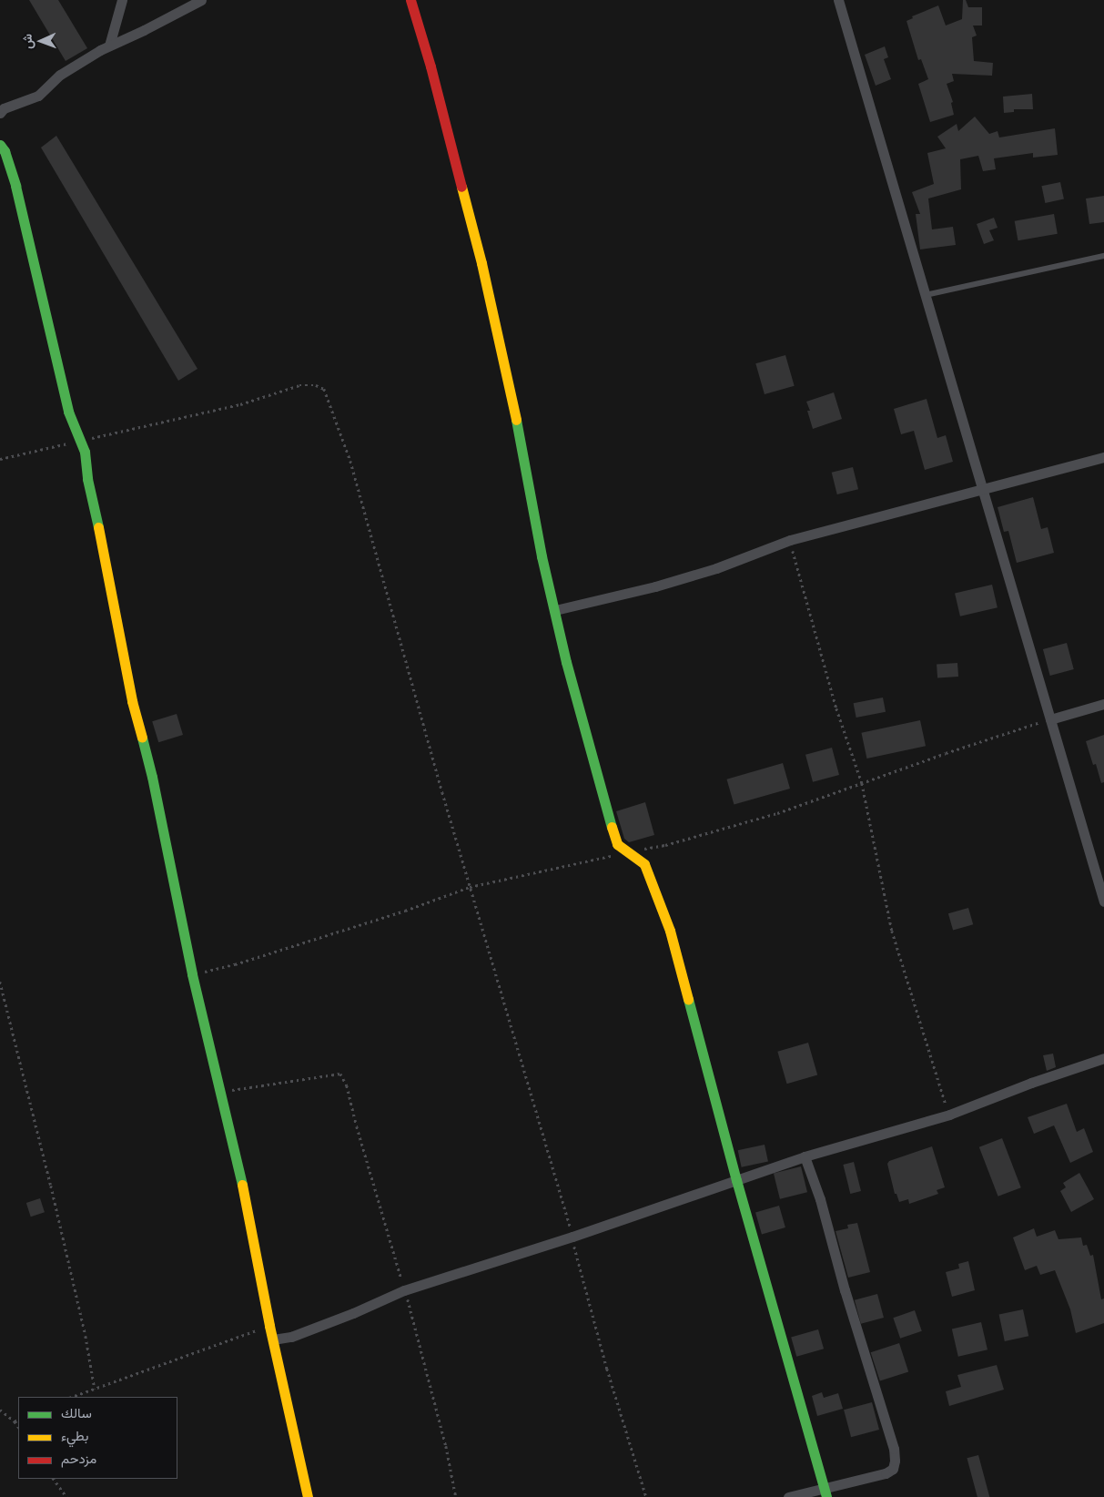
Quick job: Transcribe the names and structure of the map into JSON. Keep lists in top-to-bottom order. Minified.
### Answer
{"legend":["سالك","بطيء","مزدحم"],"north":"left"}
